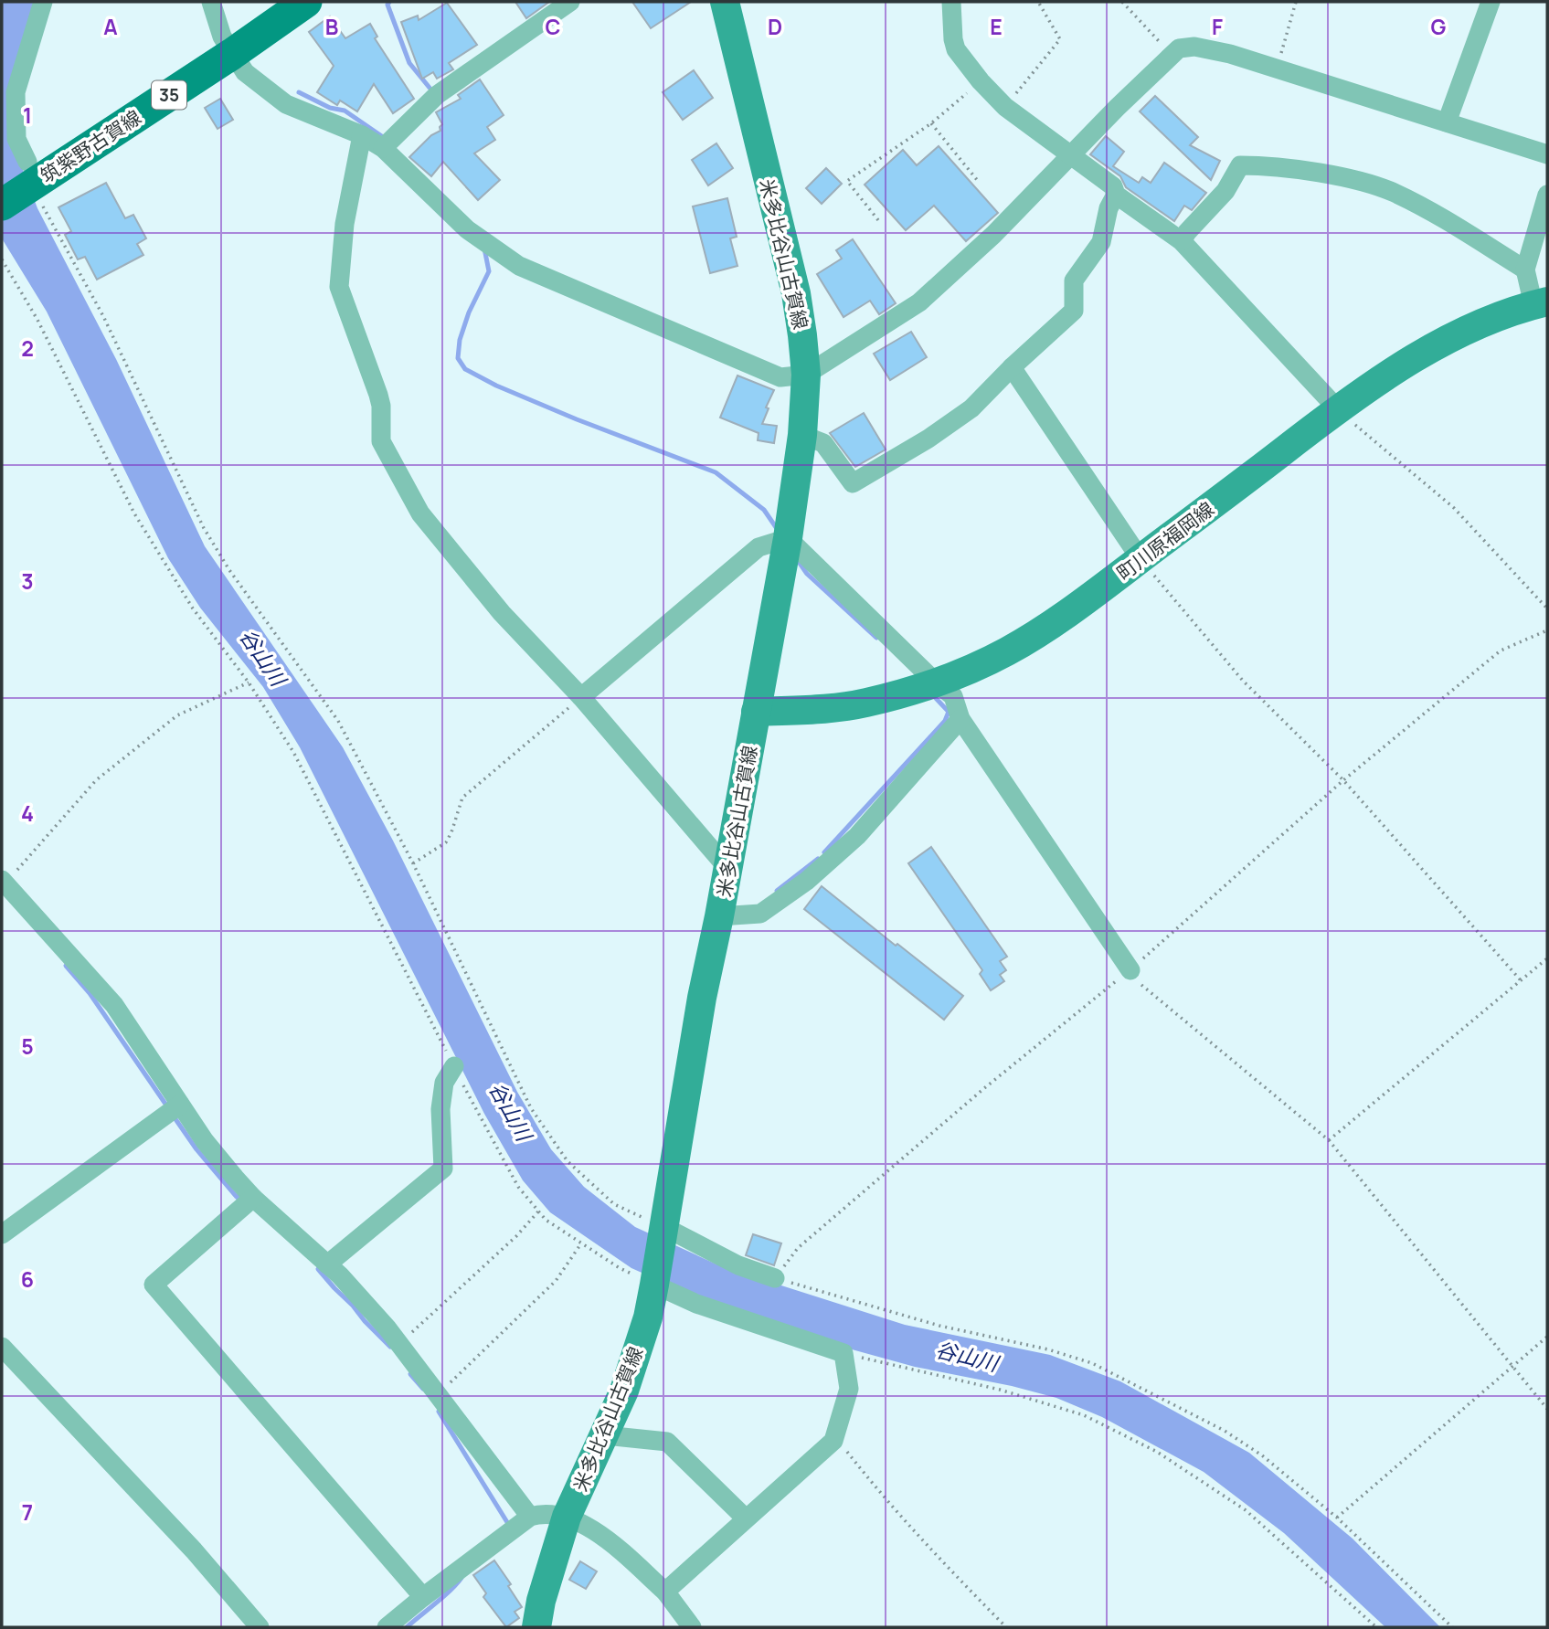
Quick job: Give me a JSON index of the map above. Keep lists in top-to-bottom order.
{
  "streets": {
    "main road": [
      "35",
      "筑紫野古賀線",
      "米多比谷山古賀線",
      "町川原福岡線"
    ]
  },
  "crossings": [
    ["米多比谷山古賀線", "町川原福岡線"]
  ],
  "water": ["谷山川"],
  "grid": {
    "columns": [
      "A",
      "B",
      "C",
      "D",
      "E",
      "F",
      "G"
    ],
    "rows": [
      "1",
      "2",
      "3",
      "4",
      "5",
      "6",
      "7"
    ]
  }
}
